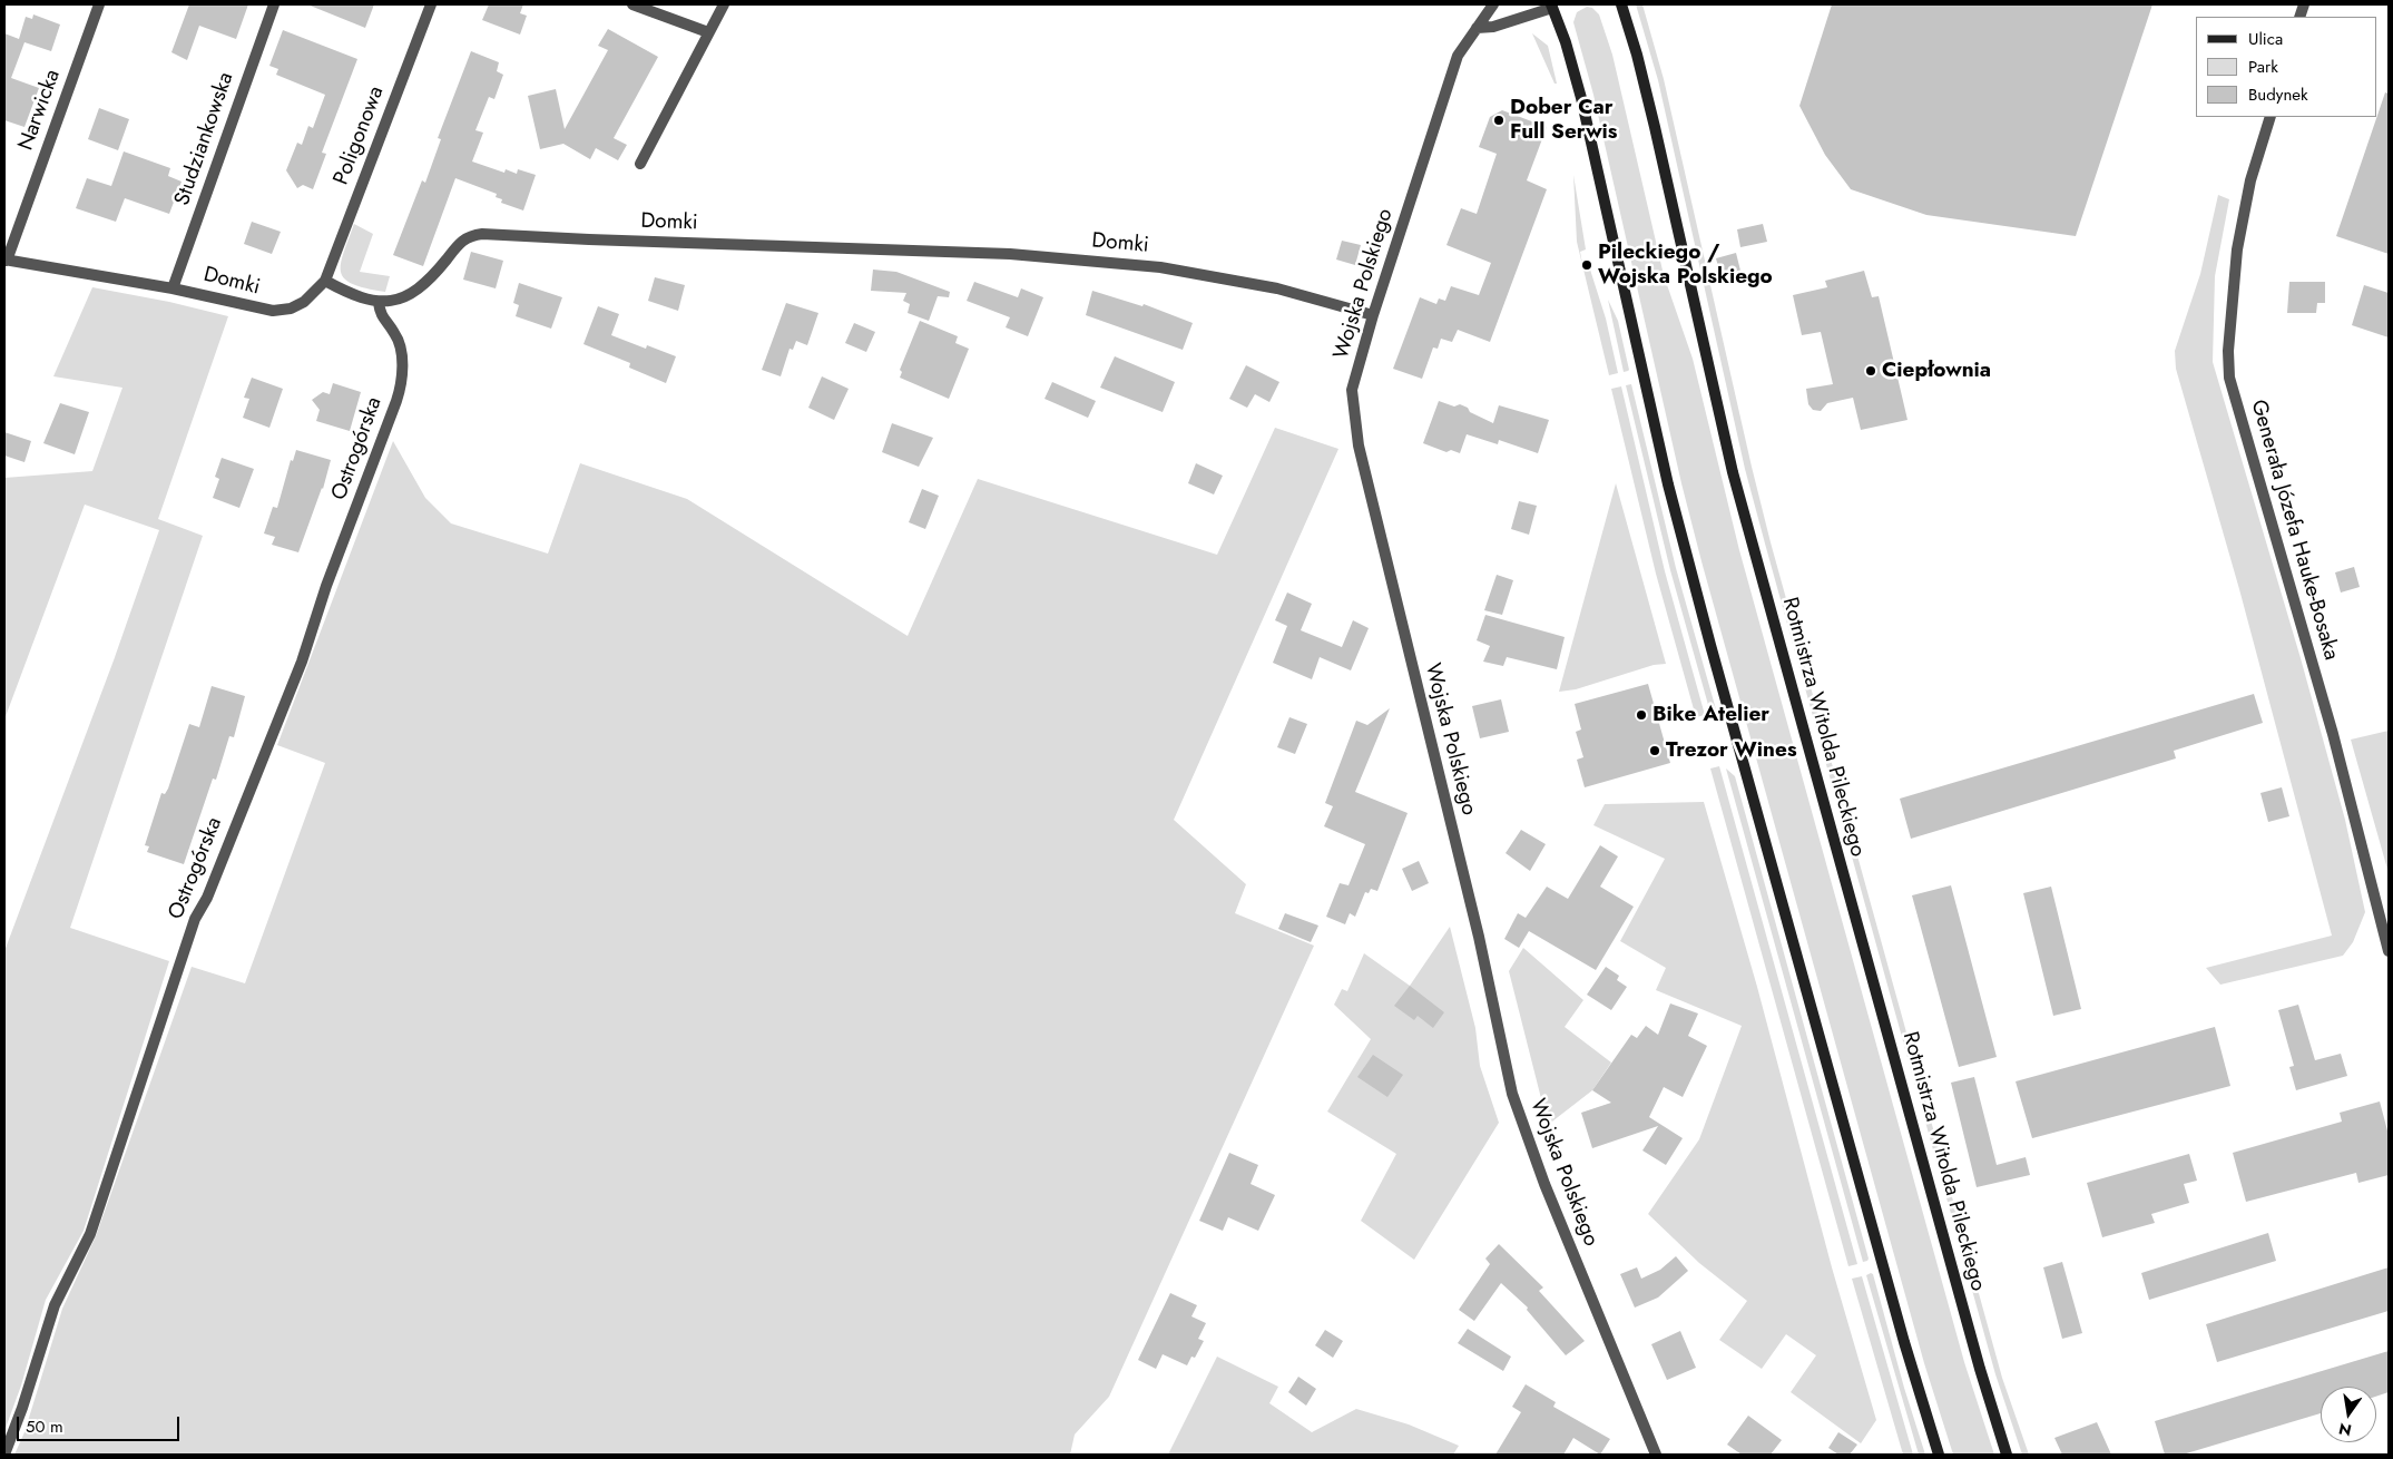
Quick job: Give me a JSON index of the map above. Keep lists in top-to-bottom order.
{
  "streets": {
    "main road": ["Rotmistrza Witolda Pileckiego"],
    "street": [
      "Narwicka",
      "Poligonowa",
      "Studziankowska",
      "Domki",
      "Wojska Polskiego",
      "Ostrogórska",
      "Generała Józefa Hauke-Bosaka"
    ]
  },
  "crossings": [
    ["Narwicka", "Domki"],
    ["Poligonowa", "Domki"],
    ["Studziankowska", "Domki"],
    ["Domki", "Wojska Polskiego"],
    ["Domki", "Ostrogórska"]
  ],
  "places": [
    "Dober Car Full Serwis",
    "Pileckiego / Wojska Polskiego",
    "Ciepłownia",
    "Bike Atelier",
    "Trezor Wines"
  ],
  "legend": ["Ulica", "Park", "Budynek"],
  "scale_bar": "50 m",
  "north": "bottom"
}
